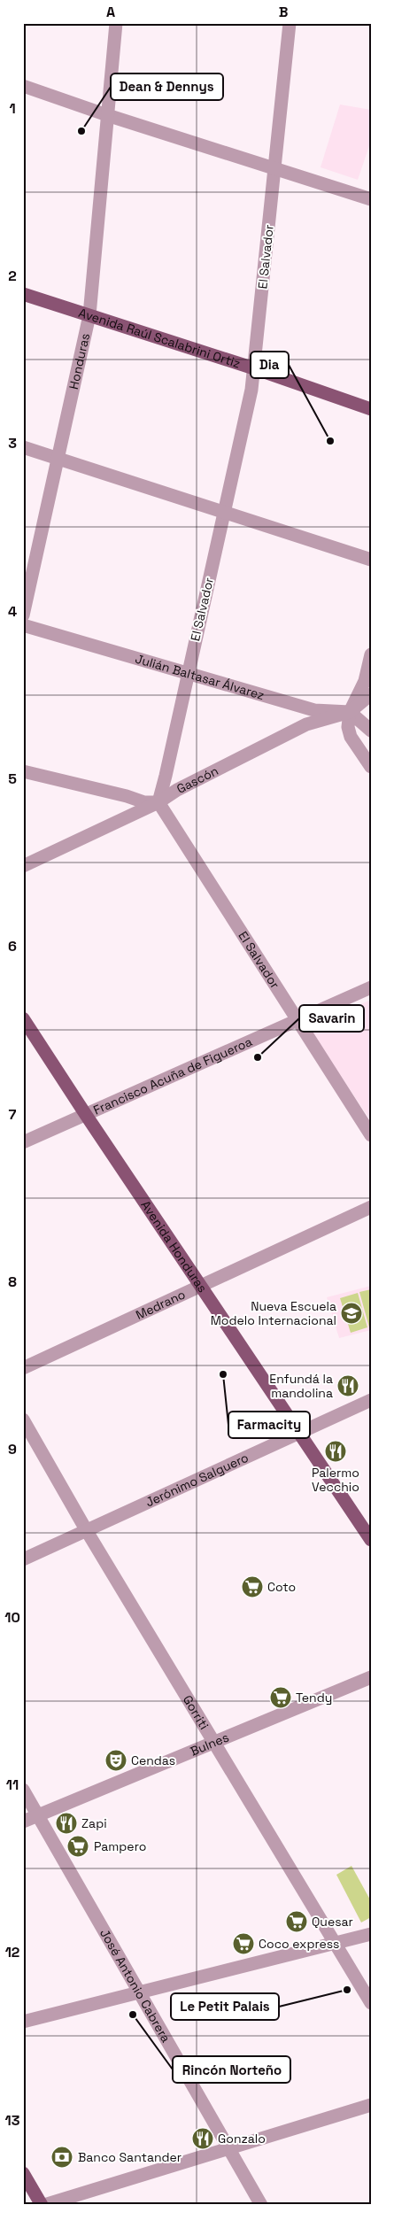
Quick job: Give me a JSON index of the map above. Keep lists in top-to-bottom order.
{
  "streets": {
    "main road": ["Avenida Raúl Scalabrini Ortiz", "Avenida Honduras"],
    "street": [
      "El Salvador",
      "Honduras",
      "Julián Baltasar Álvarez",
      "Gascón",
      "Francisco Acuña de Figueroa",
      "Medrano",
      "Jerónimo Salguero",
      "Gorriti",
      "Bulnes",
      "José Antonio Cabrera"
    ]
  },
  "crossings": [
    ["El Salvador", "Avenida Raúl Scalabrini Ortiz"],
    ["El Salvador", "Julián Baltasar Álvarez"],
    ["El Salvador", "Gascón"],
    ["El Salvador", "Francisco Acuña de Figueroa"],
    ["Avenida Raúl Scalabrini Ortiz", "Honduras"],
    ["Julián Baltasar Álvarez", "Gascón"],
    ["Francisco Acuña de Figueroa", "Avenida Honduras"],
    ["Avenida Honduras", "Medrano"],
    ["Avenida Honduras", "Jerónimo Salguero"],
    ["Jerónimo Salguero", "Gorriti"],
    ["Gorriti", "Bulnes"],
    ["Bulnes", "José Antonio Cabrera"]
  ],
  "places": {
    "other": [
      "Dean & Dennys",
      "Dia",
      "Savarin",
      "Farmacity",
      "Le Petit Palais",
      "Rincón Norteño"
    ],
    "school or university": ["Nueva Escuela Modelo Internacional"],
    "restaurant": [
      "Enfundá la mandolina",
      "Palermo Vecchio",
      "Zapi",
      "Gonzalo"
    ],
    "supermarket": [
      "Coto",
      "Tendy",
      "Pampero",
      "Quesar",
      "Coco express"
    ],
    "theatre": ["Cendas"],
    "bank": ["Banco Santander"]
  },
  "grid": {
    "columns": ["A", "B"],
    "rows": [
      "1",
      "2",
      "3",
      "4",
      "5",
      "6",
      "7",
      "8",
      "9",
      "10",
      "11",
      "12",
      "13"
    ]
  }
}
